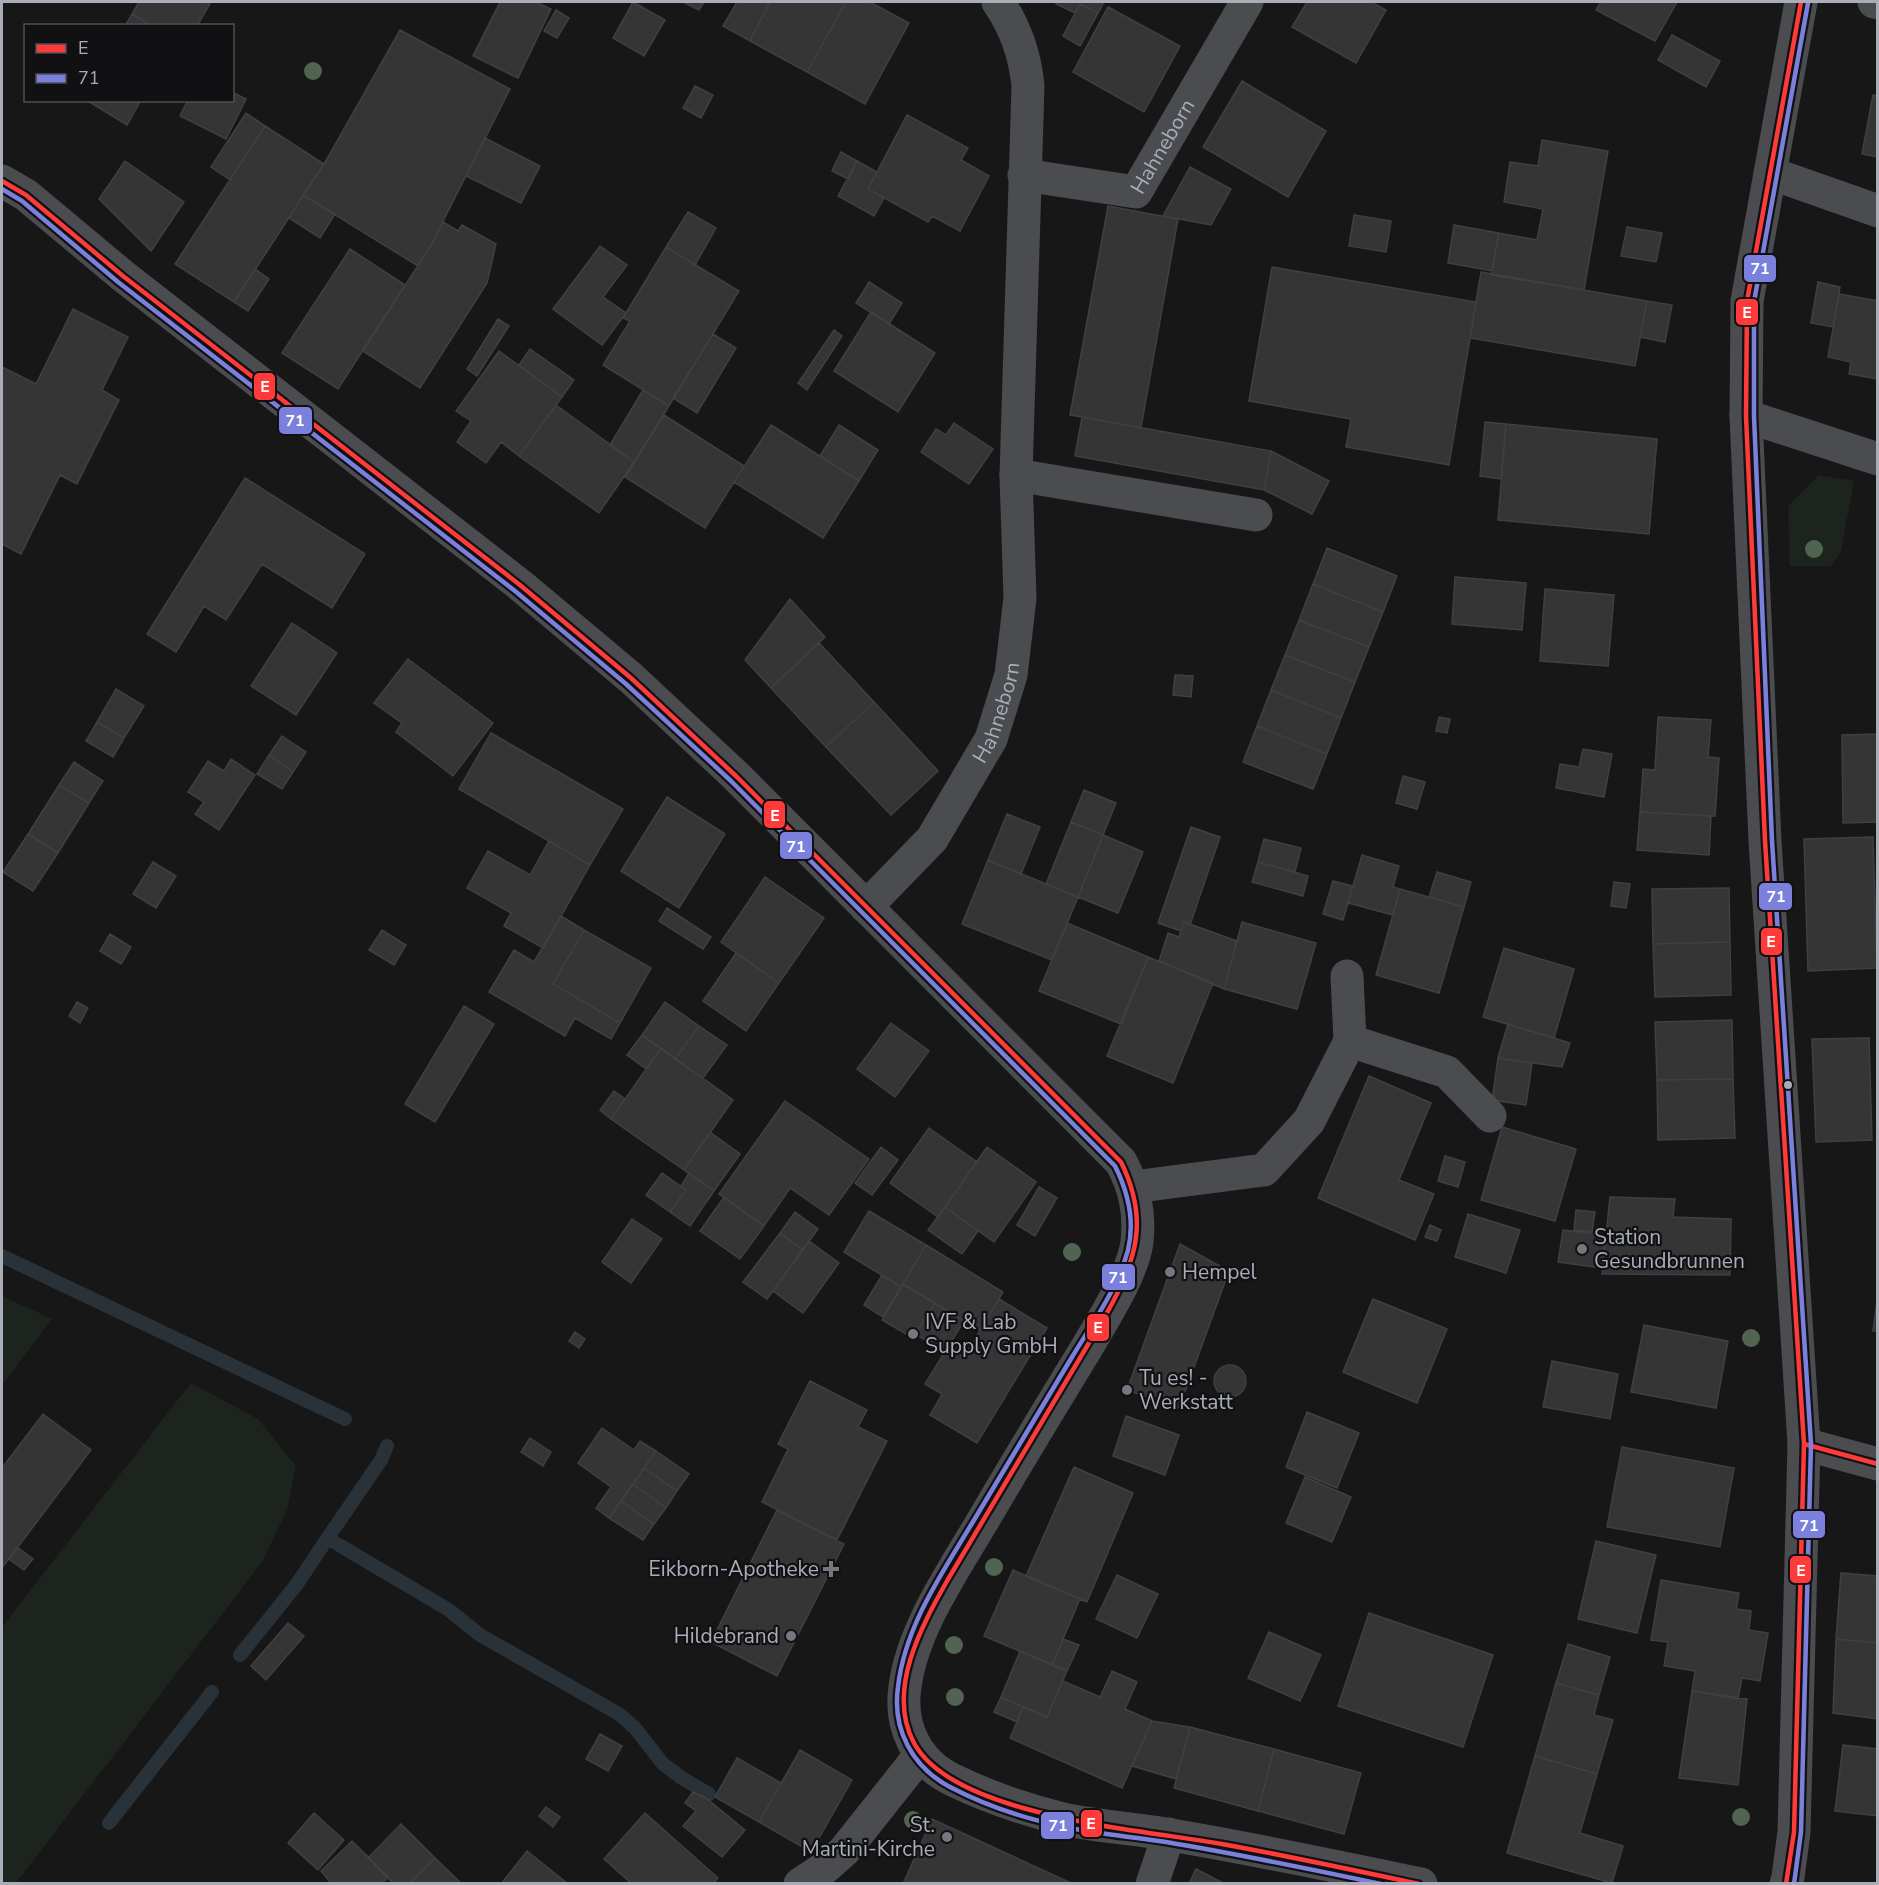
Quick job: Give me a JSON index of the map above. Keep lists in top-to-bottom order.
{
  "streets": {
    "street": ["Hahneborn"]
  },
  "places": {
    "other": [
      "Station Gesundbrunnen",
      "Hempel",
      "IVF & Lab Supply GmbH",
      "Tu es! - Werkstatt",
      "Hildebrand",
      "St. Martini-Kirche"
    ],
    "health": ["Eikborn-Apotheke"]
  },
  "lines": ["transit line E", "transit line 71"],
  "legend": ["E", "71"]
}
